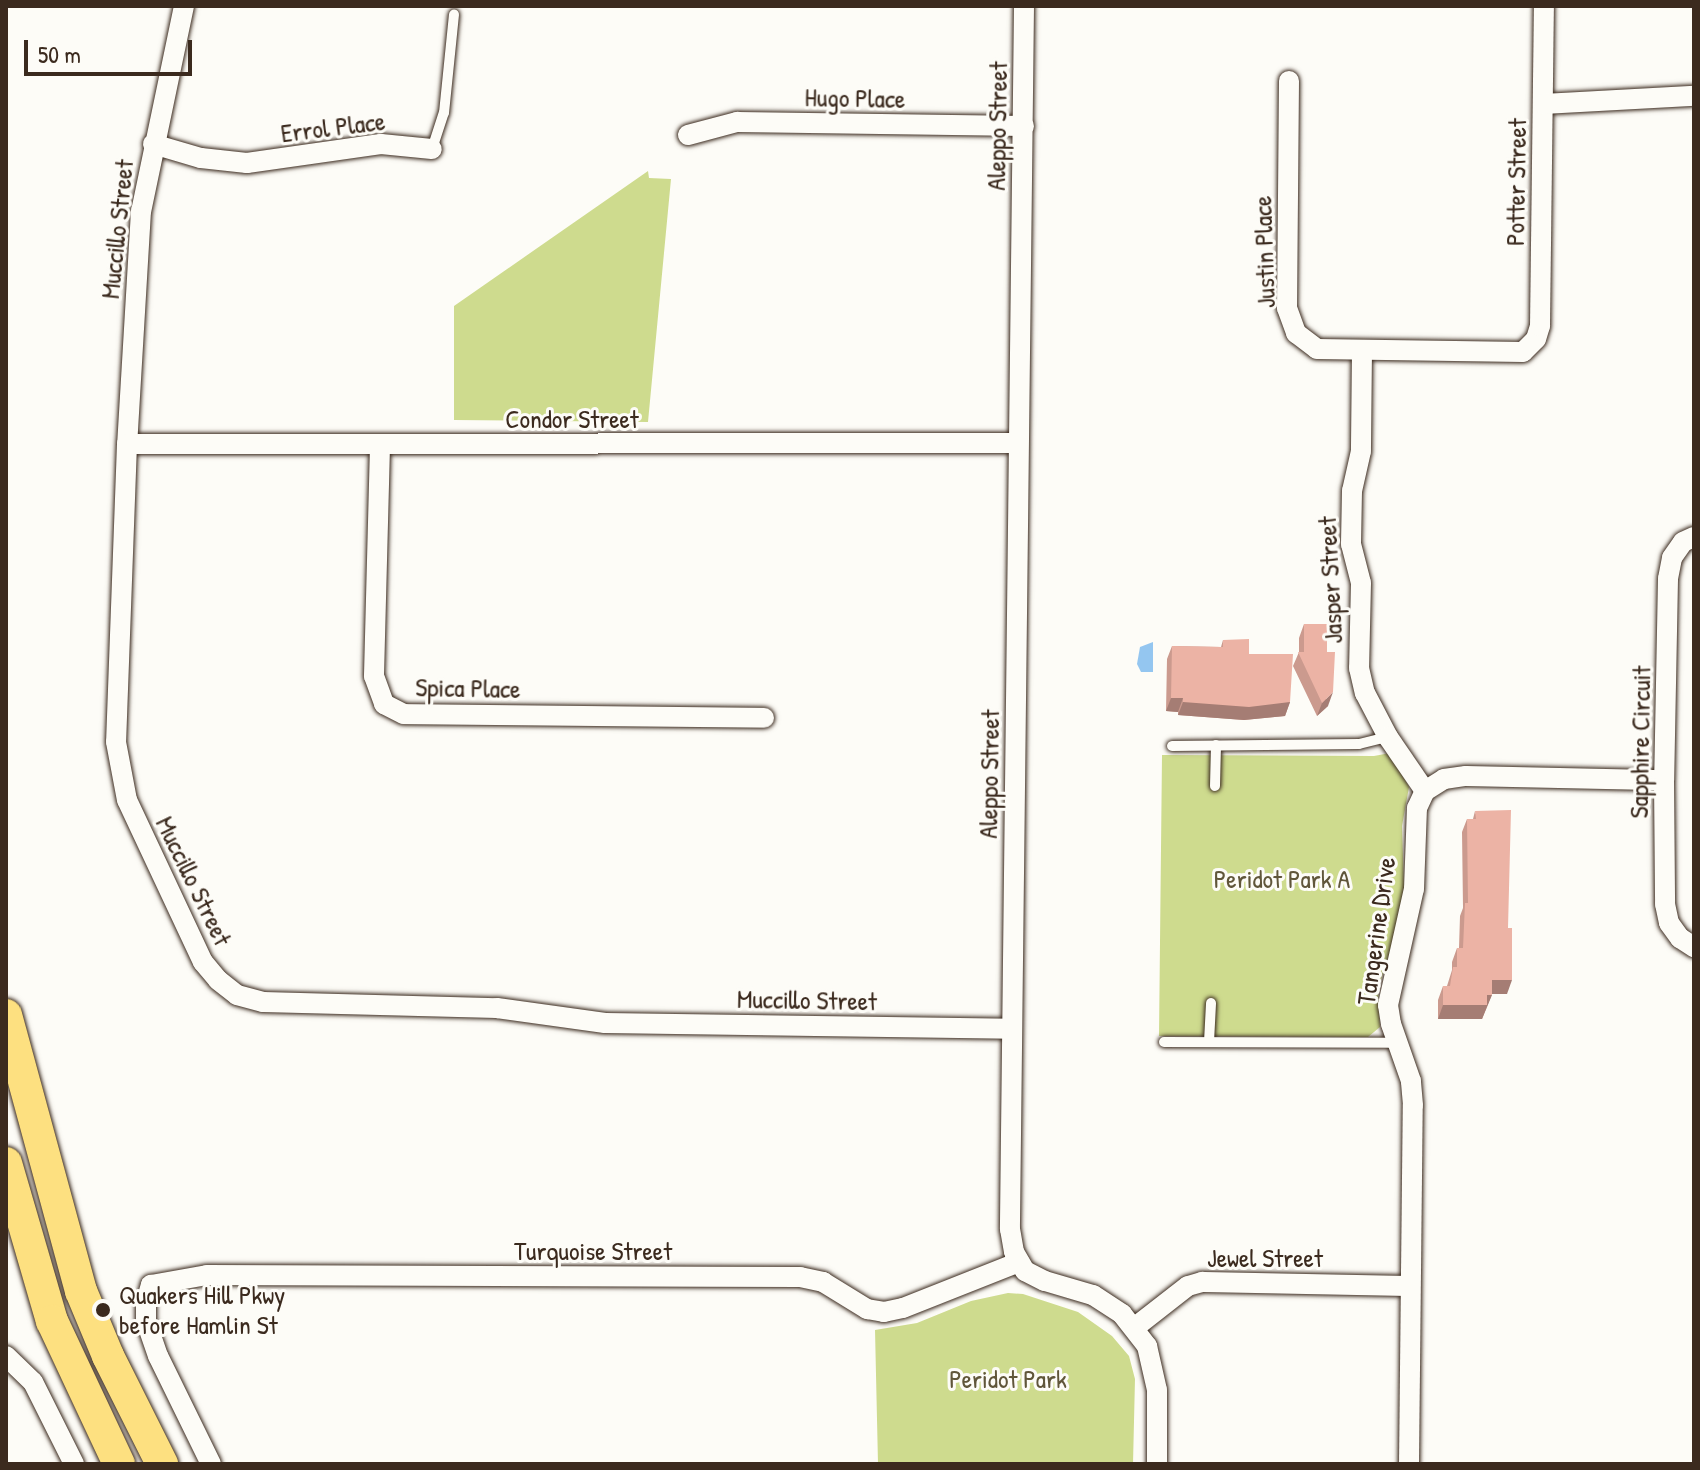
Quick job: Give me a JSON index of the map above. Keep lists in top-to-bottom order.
{
  "streets": {
    "street": [
      "Hugo Place",
      "Aleppo Street",
      "Errol Place",
      "Potter Street",
      "Muccillo Street",
      "Justin Place",
      "Condor Street",
      "Jasper Street",
      "Spica Place",
      "Sapphire Circuit",
      "Tangerine Drive",
      "Turquoise Street",
      "Jewel Street"
    ]
  },
  "crossings": [
    ["Hugo Place", "Aleppo Street"],
    ["Aleppo Street", "Muccillo Street"],
    ["Aleppo Street", "Condor Street"],
    ["Aleppo Street", "Turquoise Street"],
    ["Errol Place", "Muccillo Street"],
    ["Potter Street", "Justin Place"],
    ["Muccillo Street", "Condor Street"],
    ["Justin Place", "Jasper Street"],
    ["Condor Street", "Spica Place"],
    ["Jasper Street", "Tangerine Drive"],
    ["Tangerine Drive", "Jewel Street"]
  ],
  "parks": ["Peridot Park A", "Peridot Park"],
  "places": ["Quakers Hill Pkwy before Hamlin St"],
  "scale_bar": "50 m"
}
